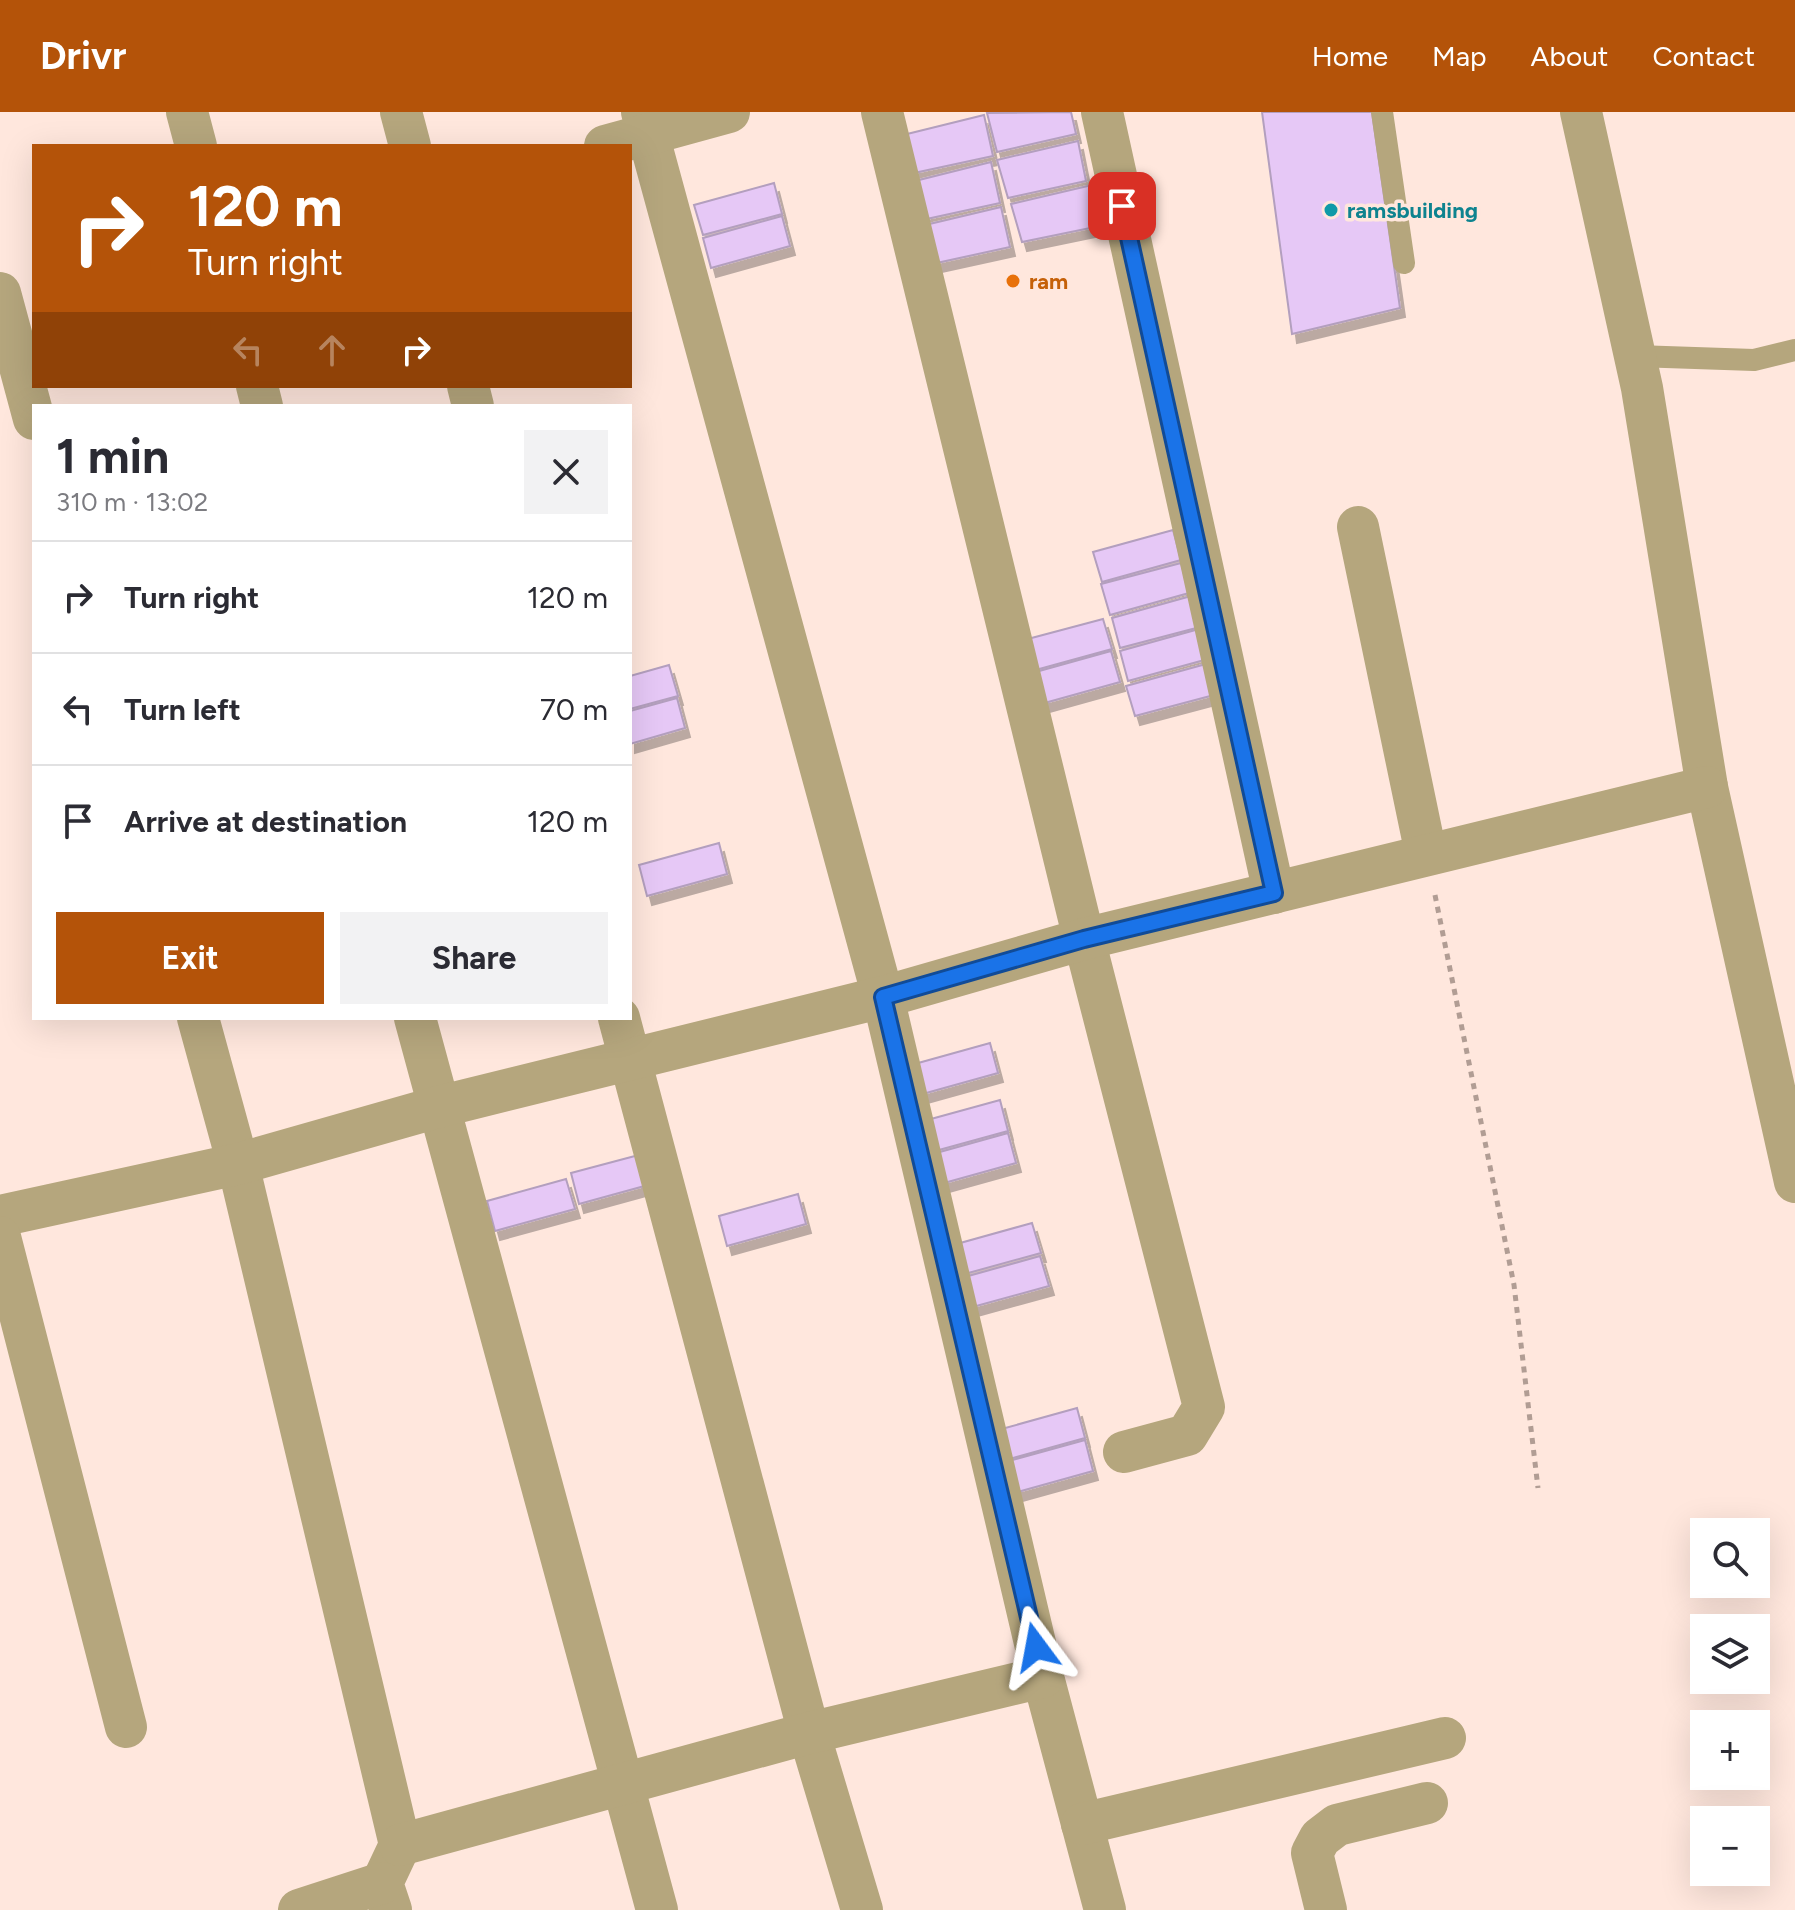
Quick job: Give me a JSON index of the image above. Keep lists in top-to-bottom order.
{
  "places": ["ramsbuilding", "ram"],
  "page": {
    "header": "Drivr",
    "nav": [
      "Home",
      "Map",
      "About",
      "Contact"
    ],
    "turn": ["120 m", "Turn right"],
    "heading": ["1 min", "310 m · 13:02"],
    "list": [
      {
        "name": "Turn right",
        "value": "120 m"
      },
      {
        "name": "Turn left",
        "value": "70 m"
      },
      {
        "name": "Arrive at destination",
        "value": "120 m"
      }
    ],
    "buttons": ["Exit", "Share"],
    "map_buttons": ["+", "−"]
  }
}
